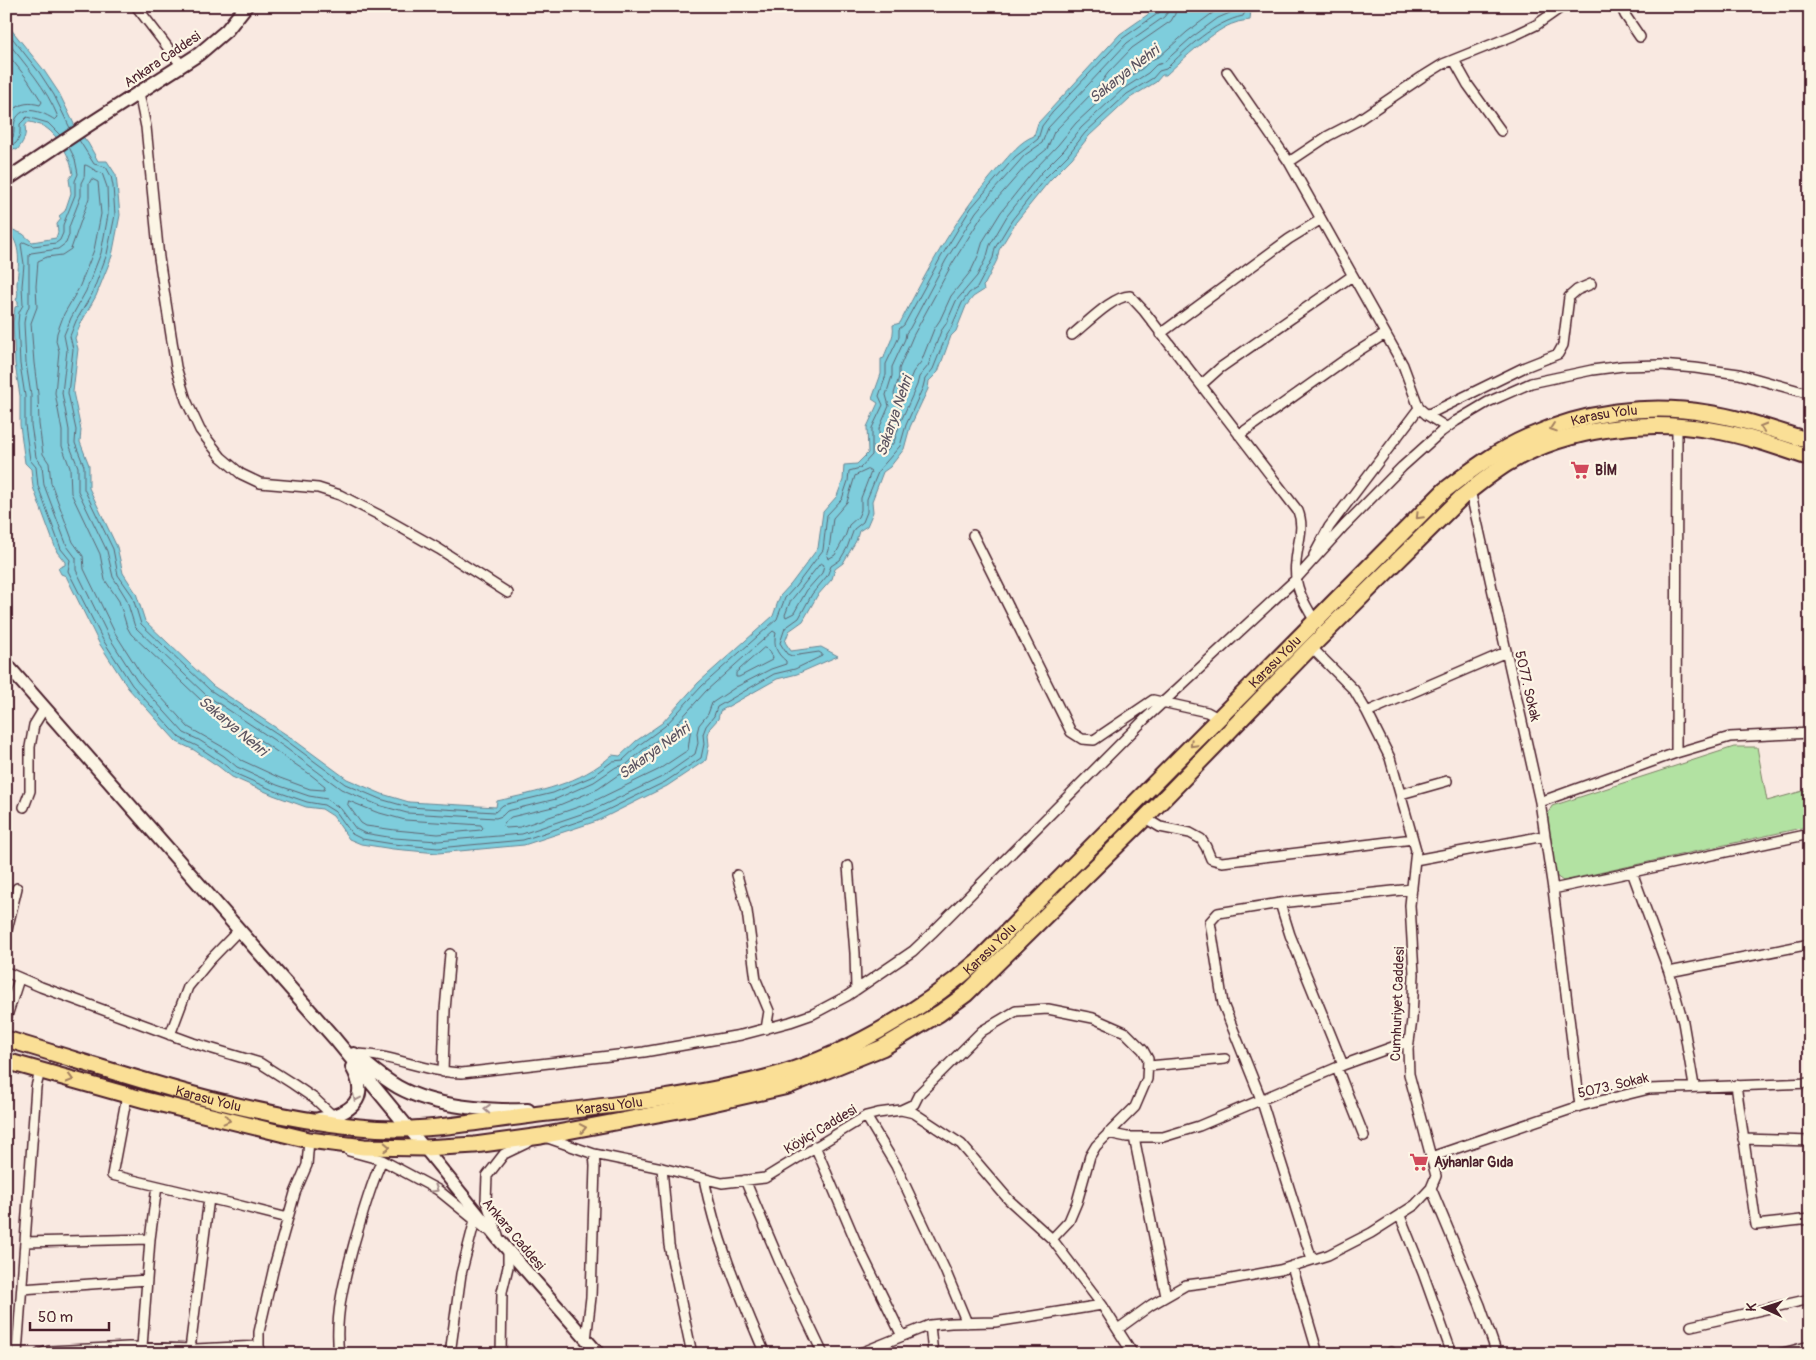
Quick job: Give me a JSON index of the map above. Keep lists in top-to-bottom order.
{
  "streets": {
    "highway": ["Karasu Yolu"],
    "main road": ["Ankara Caddesi"],
    "street": [
      "5077. Sokak",
      "Cumhuriyet Caddesi",
      "5073. Sokak",
      "Köyiçi Caddesi"
    ]
  },
  "crossings": [
    ["Ankara Caddesi", "Karasu Yolu"],
    ["Karasu Yolu", "5077. Sokak"],
    ["Karasu Yolu", "Cumhuriyet Caddesi"],
    ["Karasu Yolu", "Köyiçi Caddesi"],
    ["5077. Sokak", "5073. Sokak"],
    ["Cumhuriyet Caddesi", "5073. Sokak"]
  ],
  "water": ["Sakarya Nehri"],
  "places": {
    "supermarket": ["BİM", "Ayhanlar Gıda"]
  },
  "scale_bar": "50 m",
  "north": "left"
}
